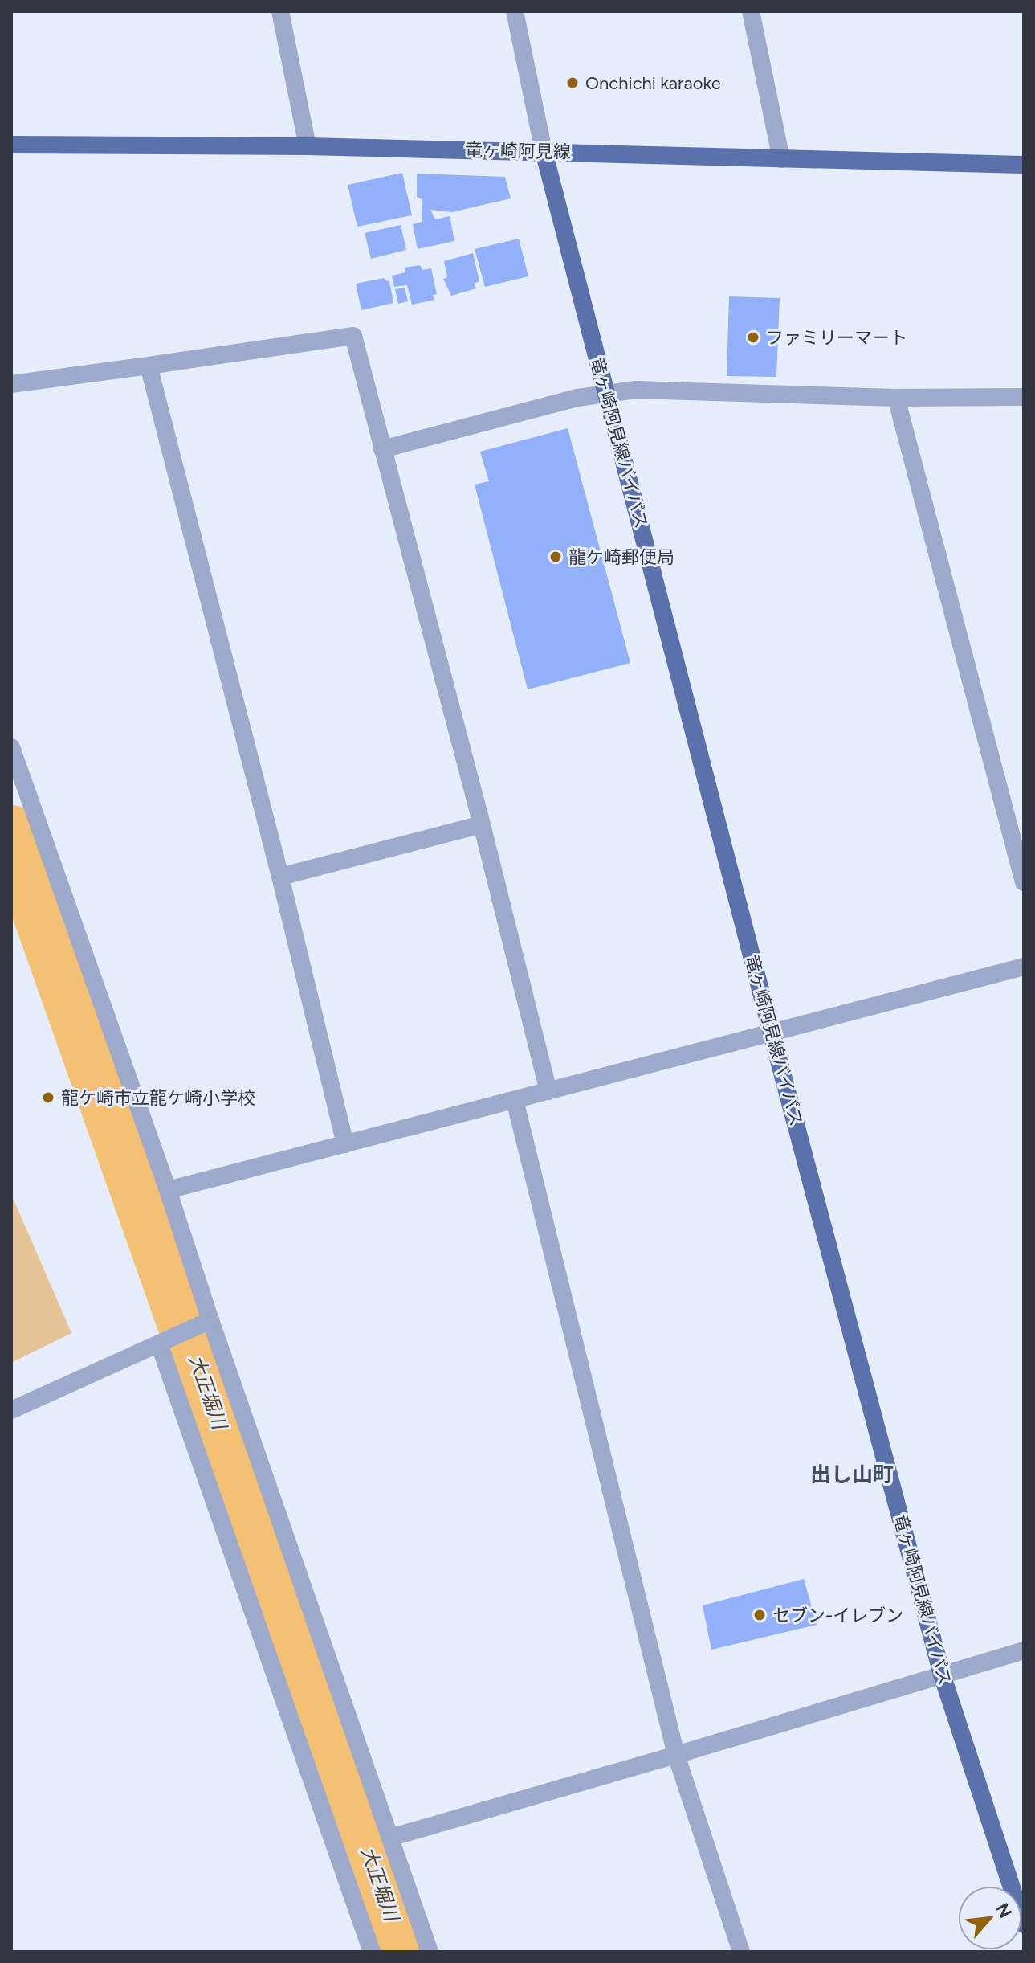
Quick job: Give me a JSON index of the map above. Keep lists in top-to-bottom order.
{
  "streets": {
    "main road": ["竜ヶ崎阿見線", "竜ヶ崎阿見線バイパス"]
  },
  "crossings": [
    ["竜ヶ崎阿見線", "竜ヶ崎阿見線バイパス"]
  ],
  "districts": ["出し山町"],
  "water": ["大正堀川"],
  "places": [
    "Onchichi karaoke",
    "ファミリーマート",
    "龍ケ崎郵便局",
    "龍ケ崎市立龍ケ崎小学校",
    "セブン-イレブン"
  ],
  "north": "top right"
}
